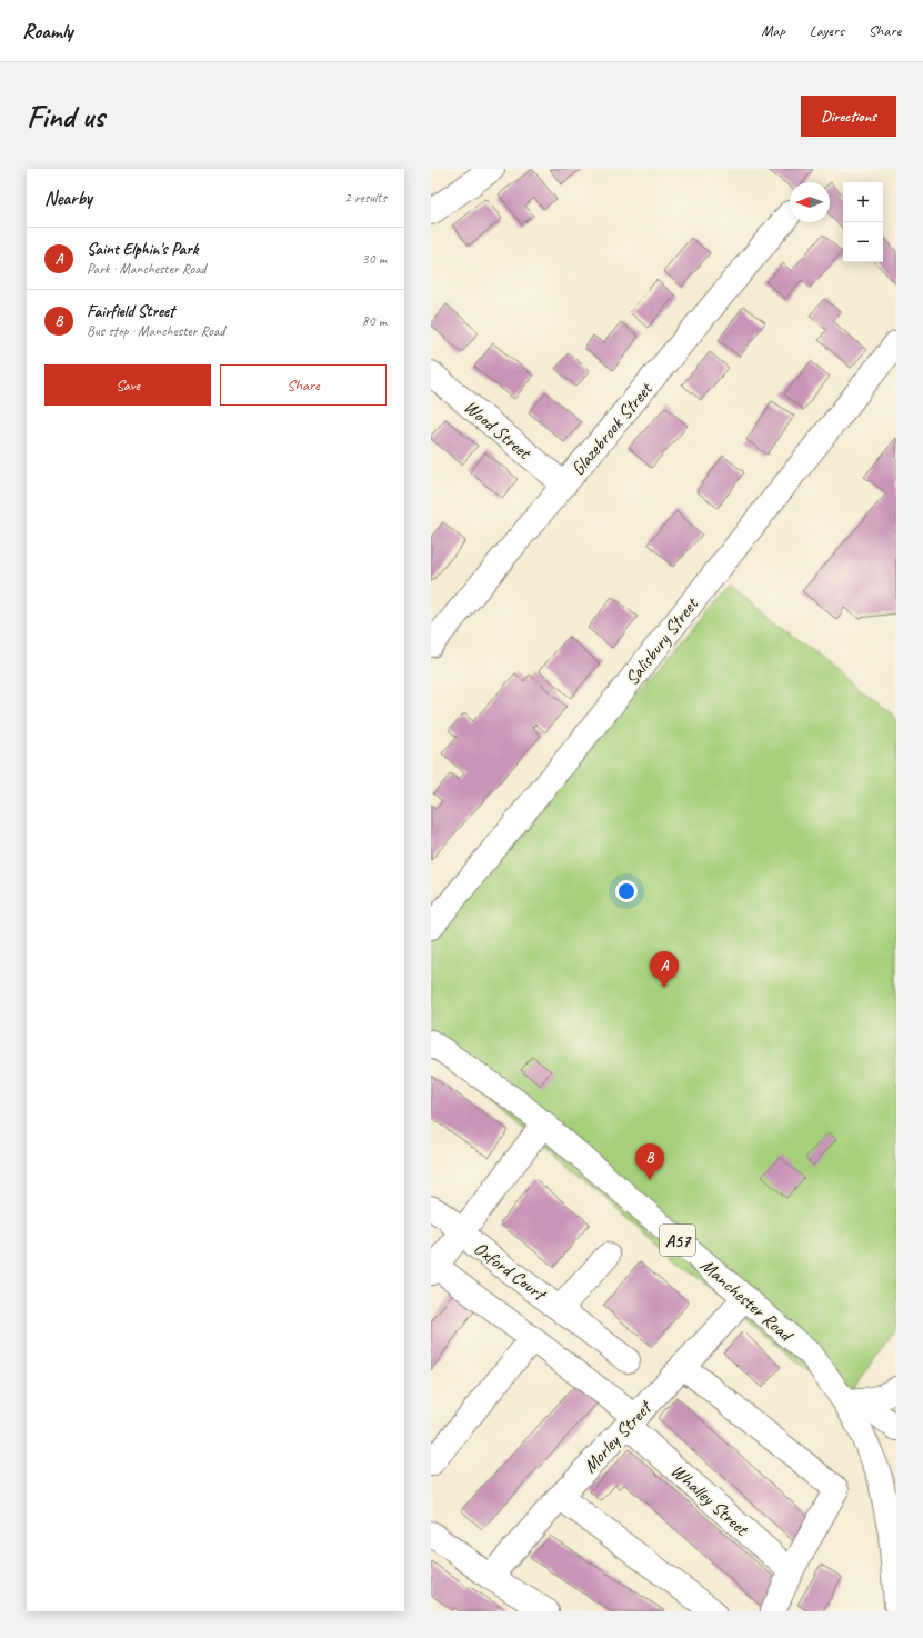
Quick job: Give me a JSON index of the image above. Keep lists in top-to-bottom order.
{
  "streets": {
    "street": [
      "Wood Street",
      "Glazebrook Street",
      "Salisbury Street",
      "A57",
      "Oxford Court",
      "Manchester Road",
      "Morley Street",
      "Whalley Street"
    ]
  },
  "crossings": [
    ["Wood Street", "Glazebrook Street"],
    ["Manchester Road", "Morley Street"],
    ["Morley Street", "Whalley Street"]
  ],
  "north": "left",
  "page": {
    "header": "Roamly",
    "nav": ["Map", "Layers", "Share"],
    "buttons": [
      "Directions",
      ["Save", "Share"]
    ],
    "title": "Find us",
    "heading": ["Nearby", "2 results"],
    "map_buttons": ["+", "−"],
    "list": [
      {
        "mark": "A",
        "name": "Saint Elphin's Park",
        "note": "Park · Manchester Road",
        "value": "30 m"
      },
      {
        "mark": "B",
        "name": "Fairfield Street",
        "note": "Bus stop · Manchester Road",
        "value": "80 m"
      }
    ],
    "pins": ["A", "B"]
  }
}
